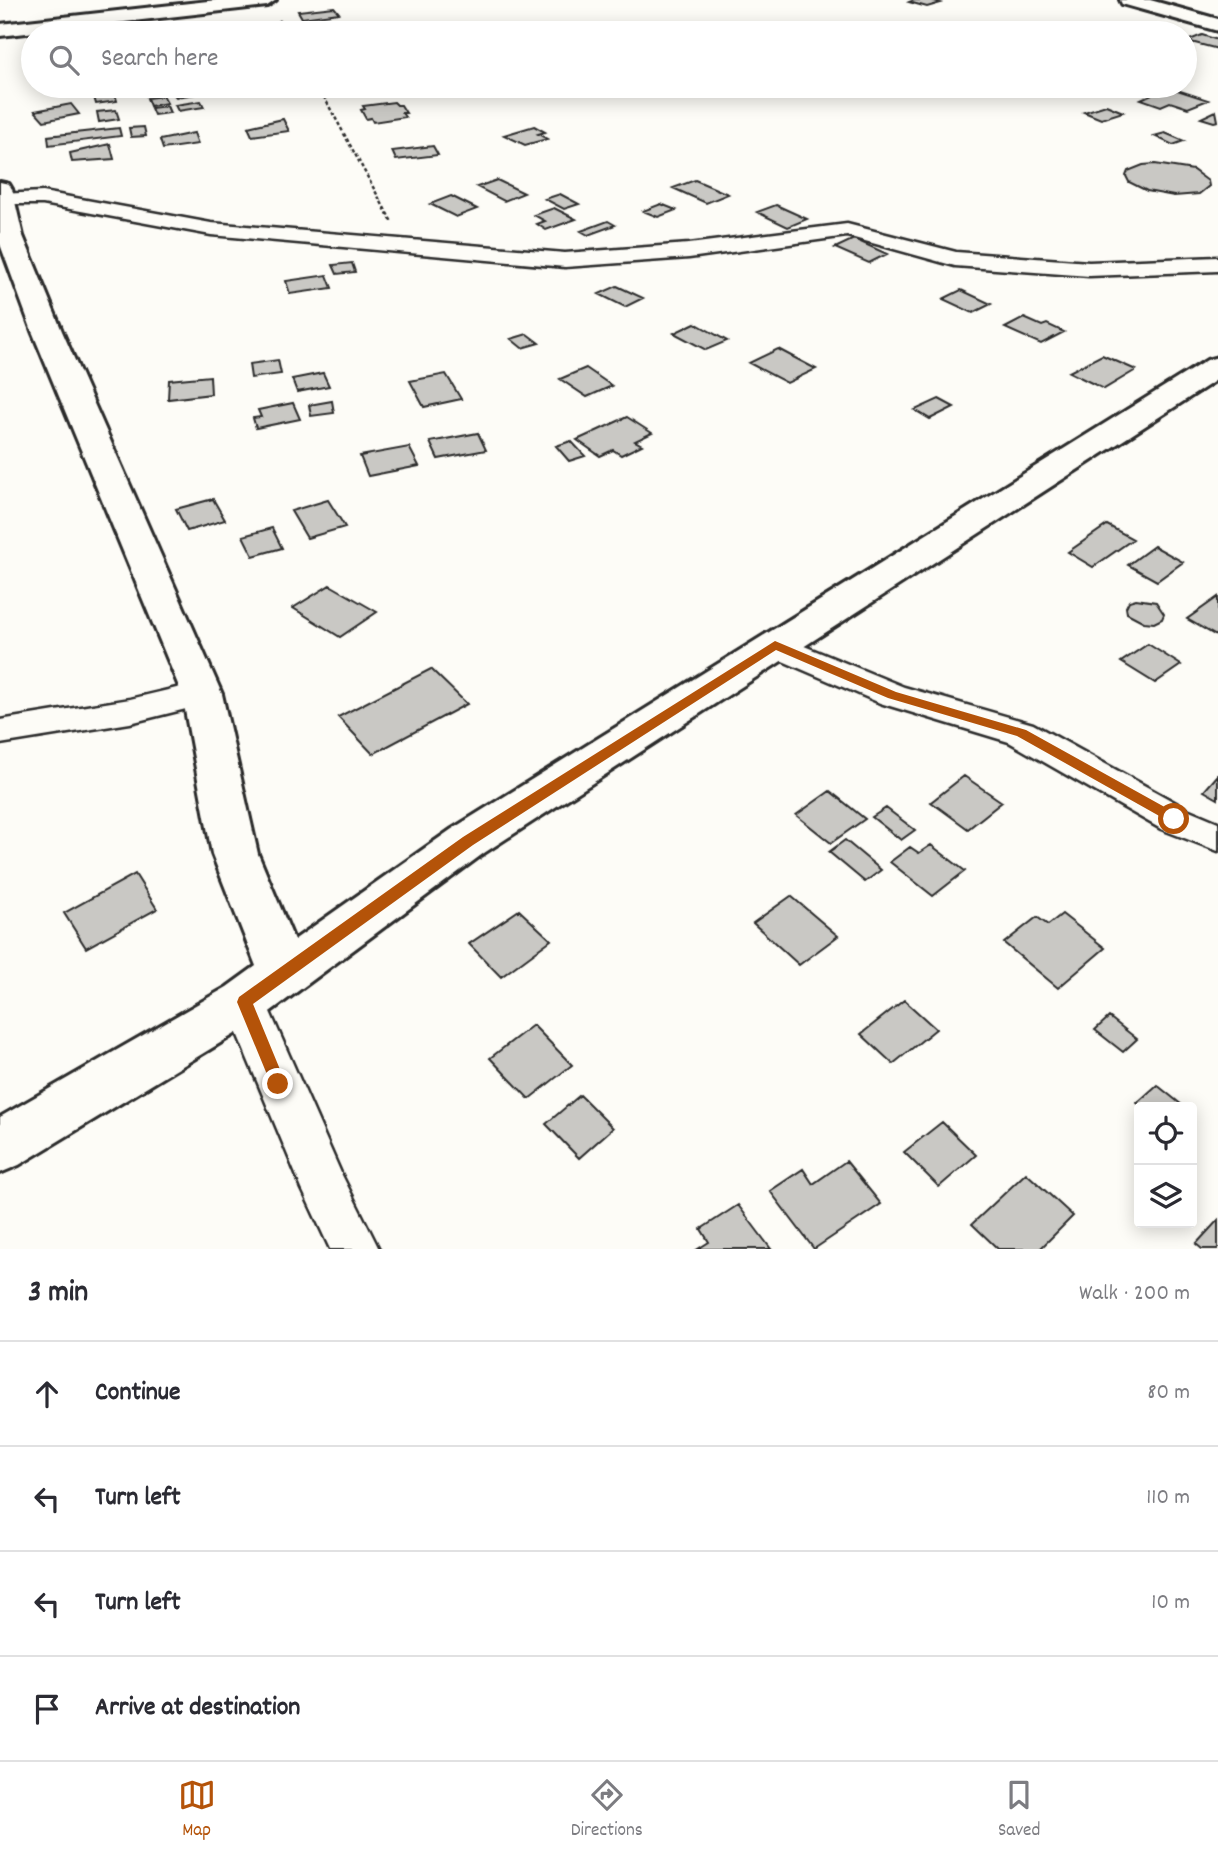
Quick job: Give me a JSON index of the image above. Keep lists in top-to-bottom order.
{
  "page": {
    "search": "Search here",
    "heading": ["3 min", "Walk · 200 m"],
    "list": [
      ["Continue", "80 m"],
      ["Turn left", "110 m"],
      ["Turn left", "10 m"],
      "Arrive at destination"
    ],
    "nav": ["Map", "Directions", "Saved"]
  }
}
